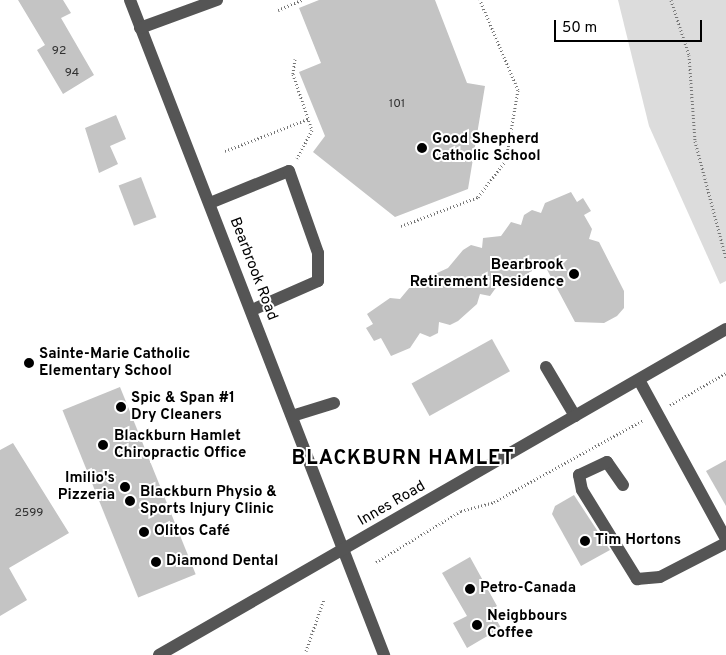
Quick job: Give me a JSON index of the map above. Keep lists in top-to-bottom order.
{
  "streets": {
    "street": ["Bearbrook Road", "Innes Road"]
  },
  "crossings": [
    ["Bearbrook Road", "Innes Road"]
  ],
  "districts": ["BLACKBURN HAMLET"],
  "places": [
    "Good Shepherd Catholic School",
    "Bearbrook Retirement Residence",
    "Sainte-Marie Catholic Elementary School",
    "Spic & Span #1 Dry Cleaners",
    "Blackburn Hamlet Chiropractic Office",
    "Imilio's Pizzeria",
    "Blackburn Physio & Sports Injury Clinic",
    "Olitos Café",
    "Tim Hortons",
    "Diamond Dental",
    "Petro-Canada",
    "Neigbbours Coffee"
  ],
  "house_numbers": [
    "92",
    "94",
    "101",
    "2599"
  ],
  "scale_bar": "50 m"
}
